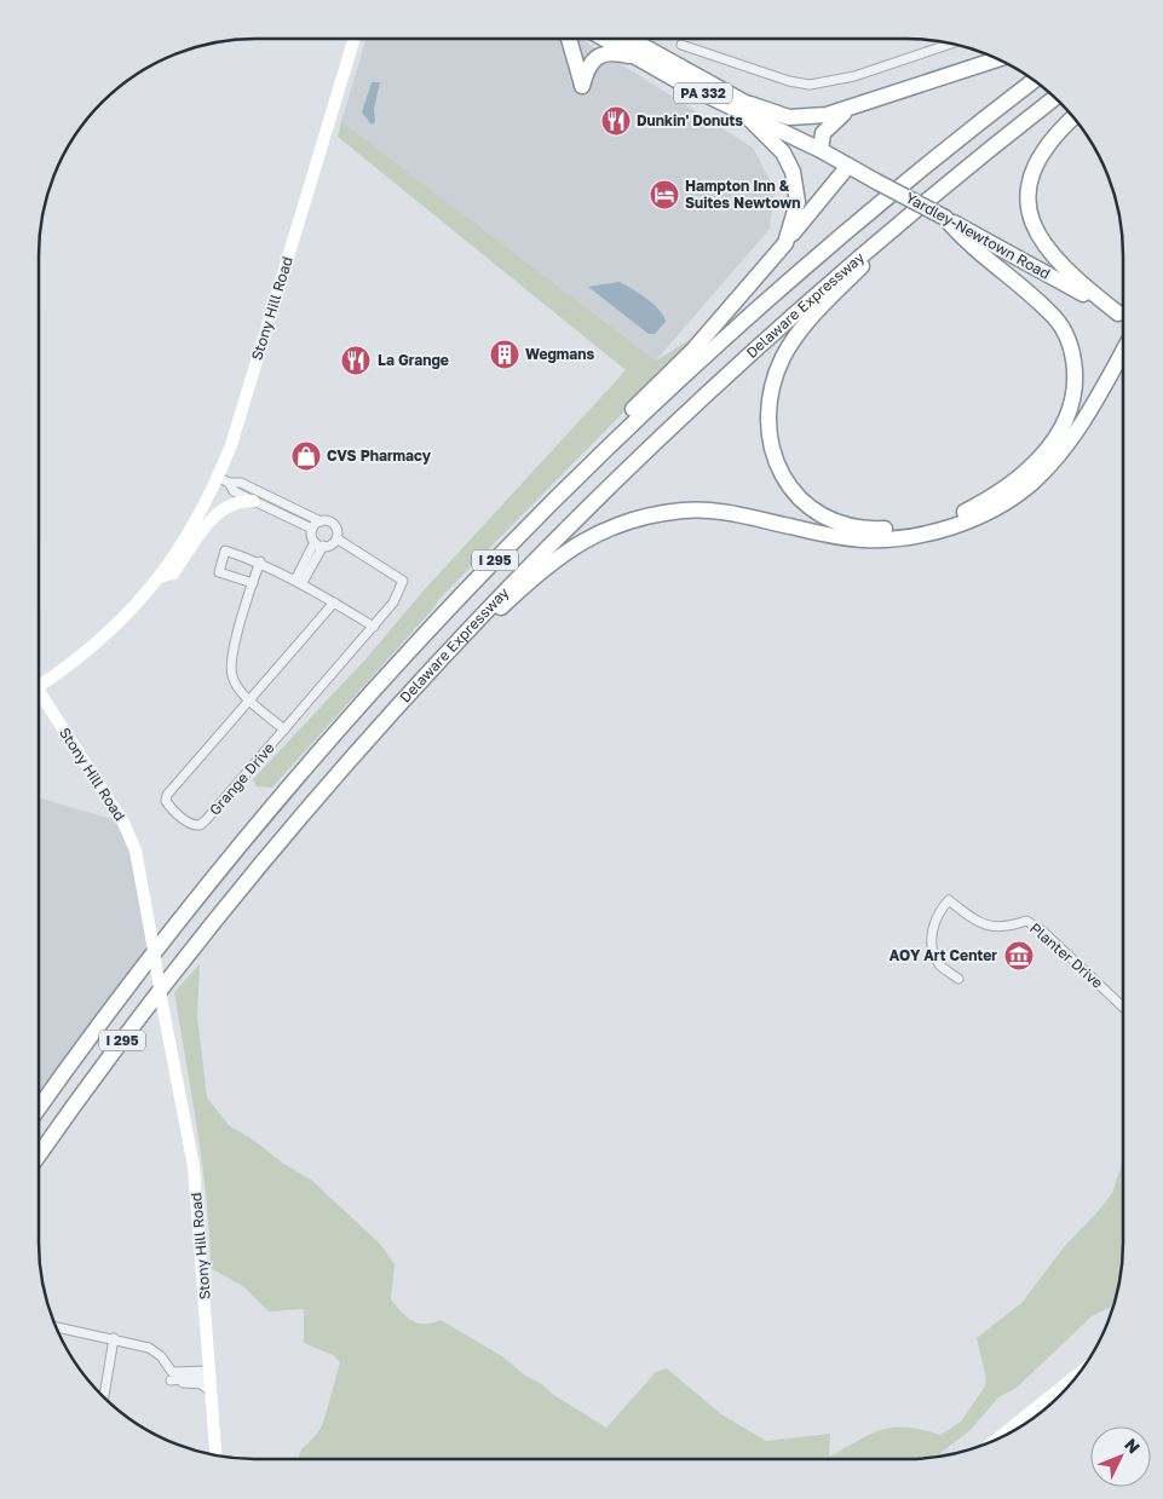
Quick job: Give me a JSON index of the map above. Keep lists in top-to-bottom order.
{
  "streets": {
    "highway": [
      "PA 332",
      "Yardley-Newtown Road",
      "Delaware Expressway",
      "I 295"
    ],
    "street": ["Stony Hill Road", "Grange Drive", "Planter Drive"]
  },
  "places": {
    "restaurant": ["Dunkin' Donuts", "La Grange"],
    "hotel": ["Hampton Inn & Suites Newtown"],
    "building": ["Wegmans"],
    "shop": ["CVS Pharmacy"],
    "museum": ["AOY Art Center"]
  },
  "north": "top right"
}
